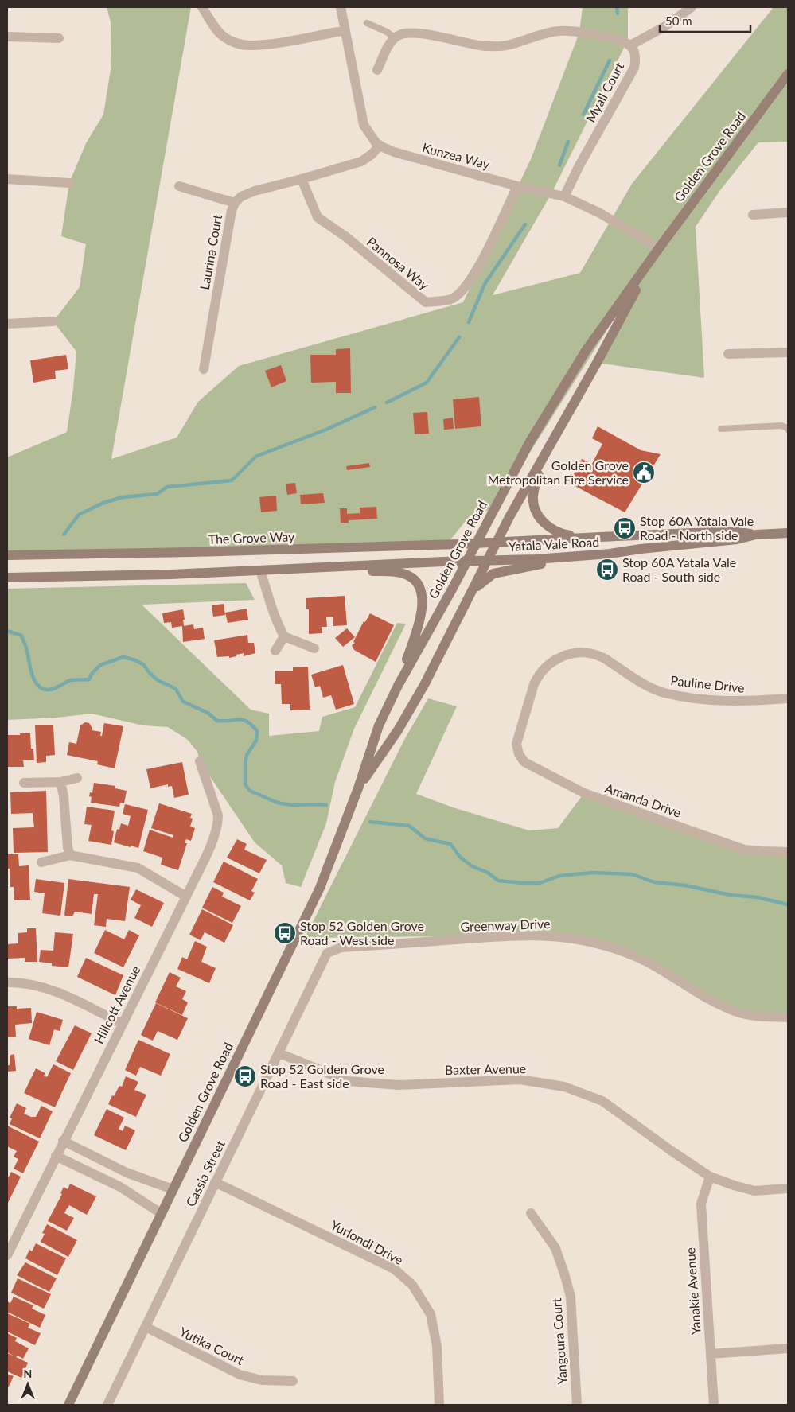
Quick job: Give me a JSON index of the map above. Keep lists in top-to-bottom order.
{
  "streets": {
    "main road": ["Golden Grove Road", "The Grove Way", "Yatala Vale Road"],
    "street": [
      "Myall Court",
      "Kunzea Way",
      "Laurina Court",
      "Pannosa Way",
      "Pauline Drive",
      "Amanda Drive",
      "Greenway Drive",
      "Hillcott Avenue",
      "Baxter Avenue",
      "Cassia Street",
      "Yurlondi Drive",
      "Yanakie Avenue",
      "Yangoura Court",
      "Yutika Court"
    ]
  },
  "crossings": [
    ["Myall Court", "Kunzea Way"],
    ["Kunzea Way", "Golden Grove Road"],
    ["Kunzea Way", "Laurina Court"],
    ["Kunzea Way", "Pannosa Way"],
    ["Golden Grove Road", "The Grove Way"],
    ["Golden Grove Road", "Yatala Vale Road"],
    ["Laurina Court", "Pannosa Way"],
    ["The Grove Way", "Yatala Vale Road"],
    ["Pauline Drive", "Amanda Drive"],
    ["Greenway Drive", "Cassia Street"],
    ["Baxter Avenue", "Cassia Street"],
    ["Baxter Avenue", "Yanakie Avenue"],
    ["Cassia Street", "Yurlondi Drive"],
    ["Cassia Street", "Yutika Court"]
  ],
  "places": {
    "public building": ["Golden Grove Metropolitan Fire Service"],
    "bus stop": [
      "Stop 60A Yatala Vale Road - North side",
      "Stop 60A Yatala Vale Road - South side",
      "Stop 52 Golden Grove Road - West side",
      "Stop 52 Golden Grove Road - East side"
    ]
  },
  "scale_bar": "50 m",
  "north": "top"
}
